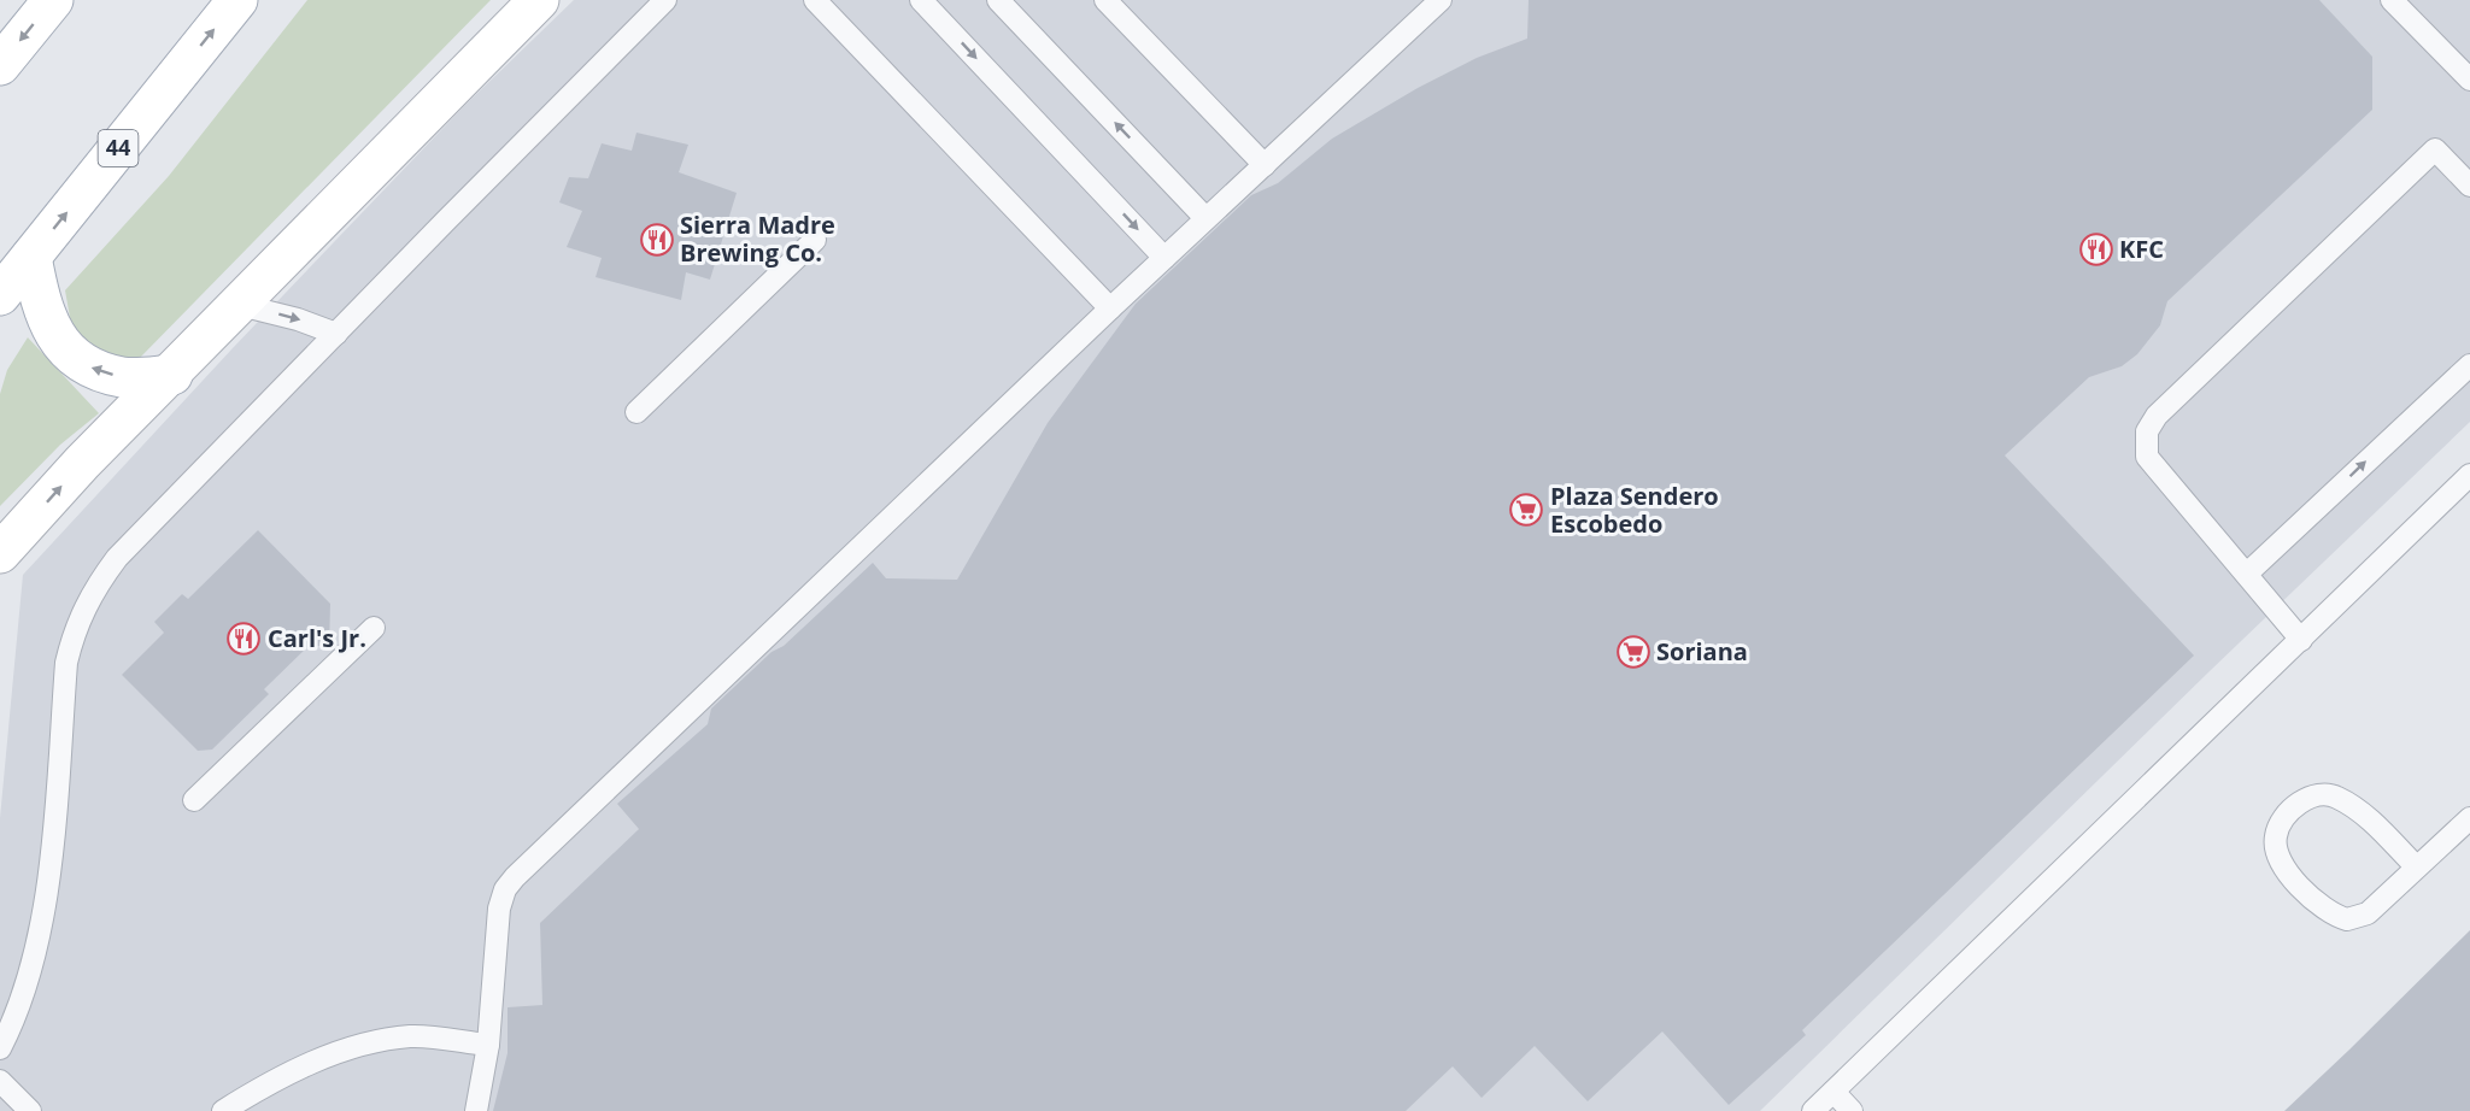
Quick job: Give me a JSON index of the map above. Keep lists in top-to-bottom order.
{
  "streets": {
    "street": ["44"]
  },
  "places": {
    "restaurant": ["Sierra Madre Brewing Co.", "KFC", "Carl's Jr."],
    "supermarket": ["Plaza Sendero Escobedo", "Soriana"]
  }
}
